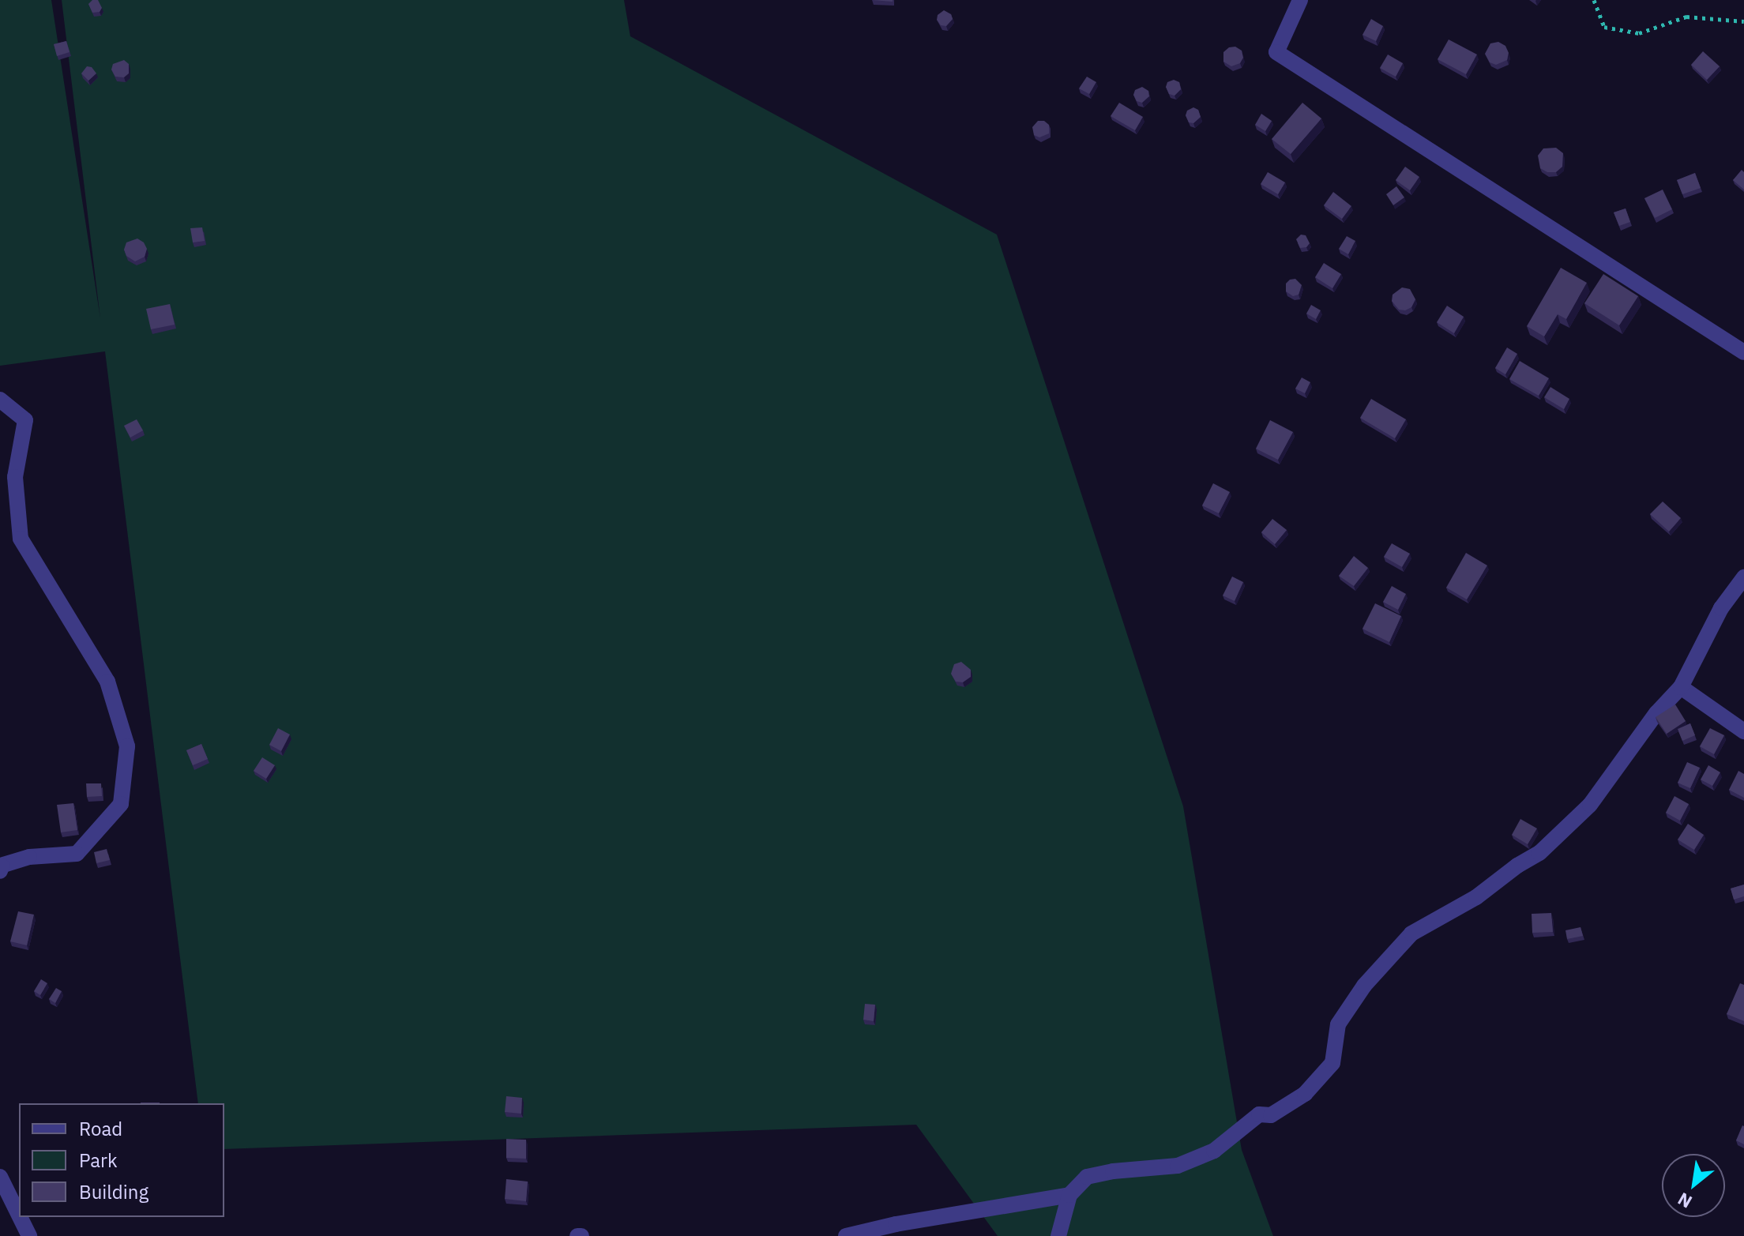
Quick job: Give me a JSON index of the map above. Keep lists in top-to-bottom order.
{
  "legend": ["Road", "Park", "Building"],
  "north": "bottom left"
}
